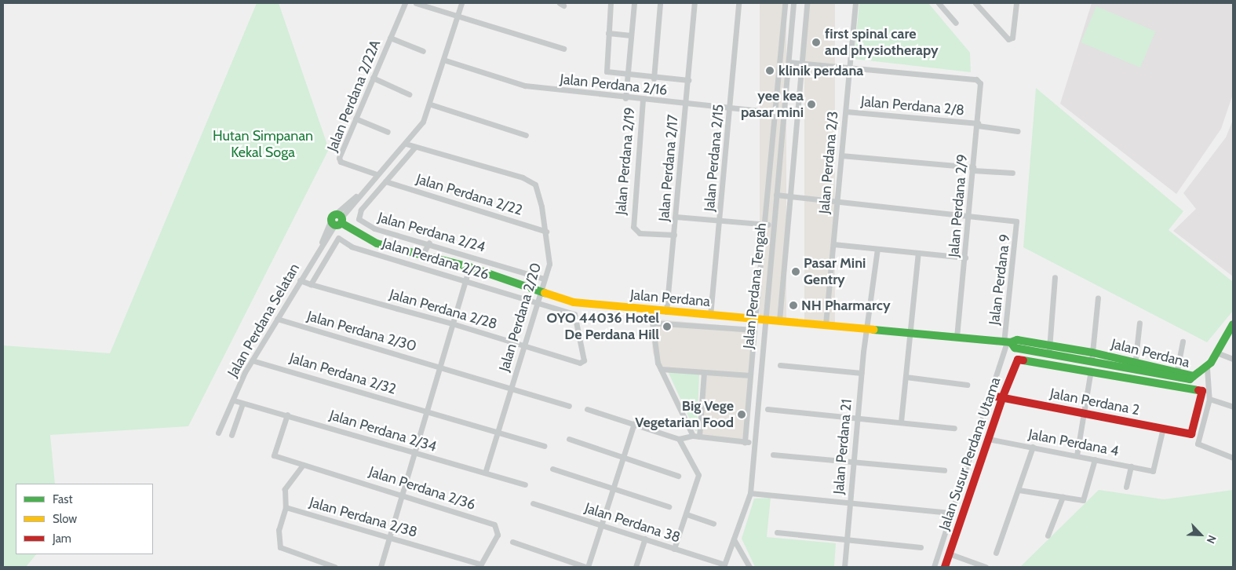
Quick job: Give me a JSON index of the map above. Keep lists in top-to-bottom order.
{
  "streets": {
    "street": [
      "Jalan Perdana 2/16",
      "Jalan Perdana 2/22A",
      "Jalan Perdana 2/8",
      "Jalan Perdana 2/15",
      "Jalan Perdana 2/19",
      "Jalan Perdana 2/3",
      "Jalan Perdana 2/17",
      "Jalan Perdana 2/22",
      "Jalan Perdana 2/9",
      "Jalan Perdana 2/24",
      "Jalan Perdana 2/26",
      "Jalan Perdana 9",
      "Jalan Perdana Tengah",
      "Jalan Perdana",
      "Jalan Perdana 2/28",
      "Jalan Perdana 2/20",
      "Jalan Perdana Selatan",
      "Jalan Perdana 2/30",
      "Jalan Perdana 2/32",
      "Jalan Perdana 2",
      "Jalan Perdana 2/34",
      "Jalan Perdana 4",
      "Jalan Perdana 21",
      "Jalan Susur Perdana Utama",
      "Jalan Perdana 2/36",
      "Jalan Perdana 2/38",
      "Jalan Perdana 38"
    ]
  },
  "crossings": [
    ["Jalan Perdana 2/16", "Jalan Perdana 2/15"],
    ["Jalan Perdana 2/16", "Jalan Perdana 2/19"],
    ["Jalan Perdana 2/16", "Jalan Perdana 2/17"],
    ["Jalan Perdana 2/16", "Jalan Perdana Tengah"],
    ["Jalan Perdana 2/16", "Jalan Perdana Selatan"],
    ["Jalan Perdana 2/22A", "Jalan Perdana Selatan"],
    ["Jalan Perdana 2/8", "Jalan Perdana 2/3"],
    ["Jalan Perdana 2/8", "Jalan Perdana 2/9"],
    ["Jalan Perdana 2/15", "Jalan Perdana"],
    ["Jalan Perdana 2/19", "Jalan Perdana 2/17"],
    ["Jalan Perdana 2/3", "Jalan Perdana 2/9"],
    ["Jalan Perdana 2/3", "Jalan Perdana 9"],
    ["Jalan Perdana 2/3", "Jalan Perdana"],
    ["Jalan Perdana 2/17", "Jalan Perdana"],
    ["Jalan Perdana 2/22", "Jalan Perdana 2/24"],
    ["Jalan Perdana 2/22", "Jalan Perdana 2/20"],
    ["Jalan Perdana 2/9", "Jalan Perdana 9"],
    ["Jalan Perdana 2/9", "Jalan Perdana"],
    ["Jalan Perdana 2/24", "Jalan Perdana 2/20"],
    ["Jalan Perdana 2/26", "Jalan Perdana 2/28"],
    ["Jalan Perdana 2/26", "Jalan Perdana 2/20"],
    ["Jalan Perdana 9", "Jalan Perdana Tengah"],
    ["Jalan Perdana 9", "Jalan Perdana"],
    ["Jalan Perdana 9", "Jalan Perdana 2"],
    ["Jalan Perdana Tengah", "Jalan Perdana"],
    ["Jalan Perdana Tengah", "Jalan Perdana 38"],
    ["Jalan Perdana", "Jalan Perdana 2/20"],
    ["Jalan Perdana", "Jalan Perdana Selatan"],
    ["Jalan Perdana", "Jalan Perdana 21"],
    ["Jalan Perdana 2/28", "Jalan Perdana 2/20"],
    ["Jalan Perdana 2/28", "Jalan Perdana Selatan"],
    ["Jalan Perdana 2/20", "Jalan Perdana Selatan"],
    ["Jalan Perdana 2/20", "Jalan Perdana 2/30"],
    ["Jalan Perdana 2/20", "Jalan Perdana 2/32"],
    ["Jalan Perdana 2/20", "Jalan Perdana 2/34"],
    ["Jalan Perdana Selatan", "Jalan Perdana 2/30"],
    ["Jalan Perdana Selatan", "Jalan Perdana 2/32"],
    ["Jalan Perdana Selatan", "Jalan Perdana 2/34"],
    ["Jalan Perdana 2", "Jalan Perdana 4"],
    ["Jalan Perdana 2", "Jalan Susur Perdana Utama"],
    ["Jalan Perdana 2/34", "Jalan Perdana 2/36"],
    ["Jalan Perdana 4", "Jalan Susur Perdana Utama"],
    ["Jalan Perdana 2/36", "Jalan Perdana 2/38"]
  ],
  "parks": ["Hutan Simpanan Kekal Soga"],
  "places": [
    "first spinal care and physiotherapy",
    "klinik perdana",
    "yee kea pasar mini",
    "Pasar Mini Gentry",
    "NH Pharmarcy",
    "OYO 44036 Hotel De Perdana Hill",
    "Big Vege Vegetarian Food"
  ],
  "legend": ["Fast", "Slow", "Jam"],
  "north": "bottom right"
}
